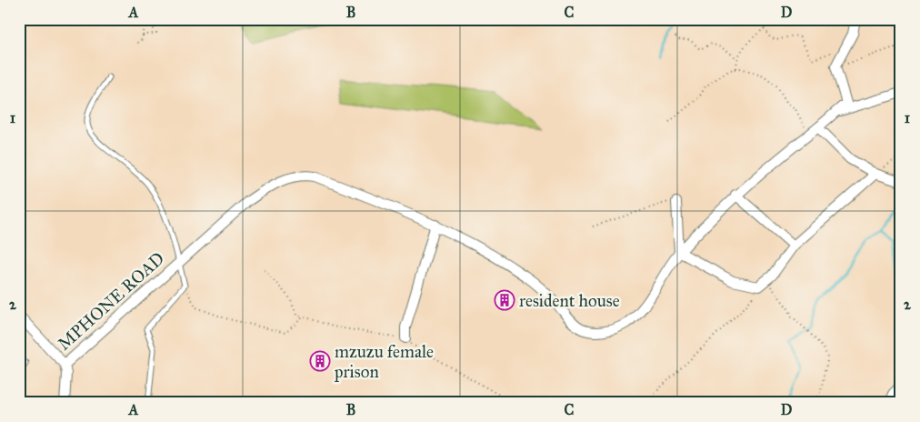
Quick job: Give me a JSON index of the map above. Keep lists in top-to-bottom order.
{
  "streets": {
    "street": ["MPHONE ROAD"]
  },
  "places": {
    "building": ["resident house", "mzuzu female prison"]
  },
  "grid": {
    "columns": [
      "A",
      "B",
      "C",
      "D"
    ],
    "rows": ["1", "2"]
  }
}
